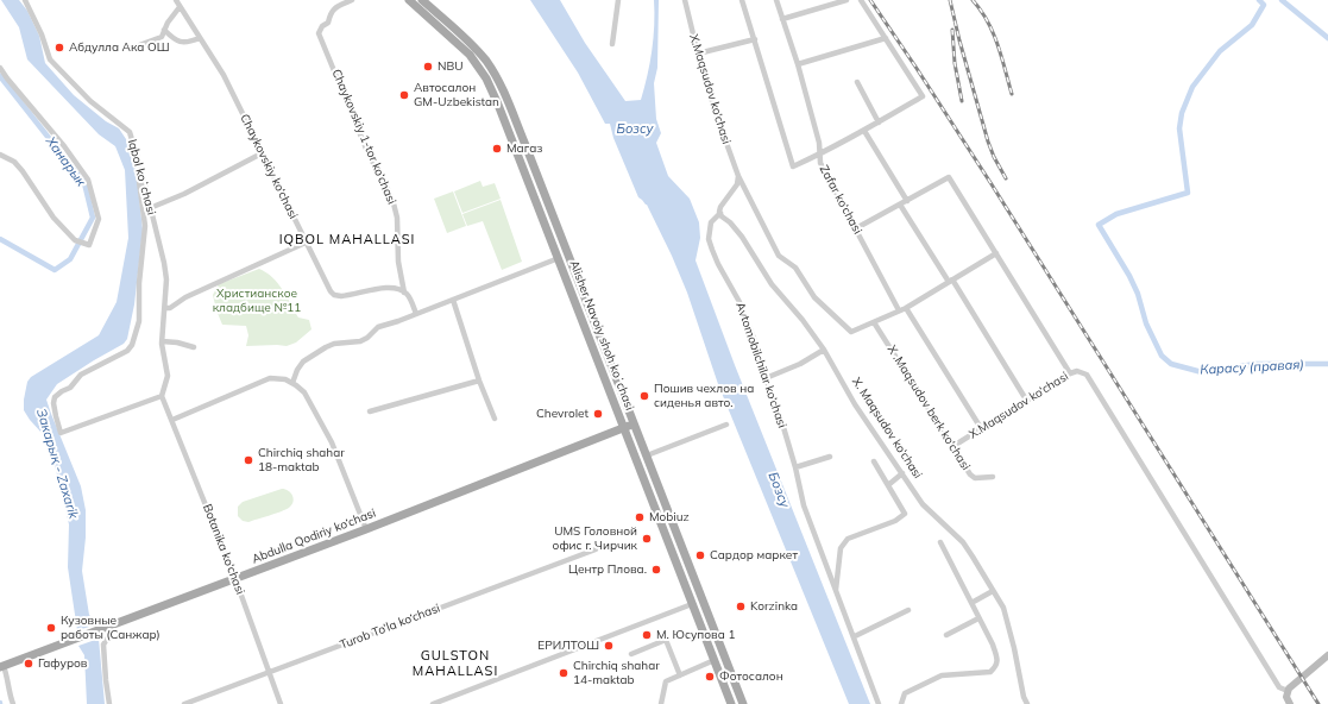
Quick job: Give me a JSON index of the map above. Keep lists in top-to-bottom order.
{
  "streets": {
    "main road": ["Alisher Navoiy shoh koʻchasi", "Abdulla Qodiriy ko‘chasi"],
    "street": [
      "X.Maqsudov ko‘chasi",
      "Chaykovskiy 1-tor ko‘chasi",
      "Chaykovskiy ko‘chasi",
      "Iqbol koʻchasi",
      "Zafar ko‘chasi",
      "Avtomobilchilar ko‘chasi",
      "X .Maqsudov berk ko‘chasi",
      "X. Maqsudov ko‘chasi",
      "Botanika ko‘chasi",
      "Turob To‘la ko‘chasi"
    ]
  },
  "crossings": [
    ["X.Maqsudov ko‘chasi", "X .Maqsudov berk ko‘chasi"],
    ["Chaykovskiy 1-tor ko‘chasi", "Chaykovskiy ko‘chasi"],
    ["Iqbol koʻchasi", "Botanika ko‘chasi"],
    ["Alisher Navoiy shoh koʻchasi", "Abdulla Qodiriy ko‘chasi"],
    ["Avtomobilchilar ko‘chasi", "X. Maqsudov ko‘chasi"],
    ["Abdulla Qodiriy ko‘chasi", "Botanika ko‘chasi"],
    ["Botanika ko‘chasi", "Turob To‘la ko‘chasi"]
  ],
  "districts": ["IQBOL MAHALLASI", "GULSTON MAHALLASI"],
  "water": [
    "Бозсу",
    "Ханарык",
    "Карасу (правая)",
    "Закарық - Zaxarik"
  ],
  "parks": ["Христианское кладбище №11"],
  "places": [
    "Абдулла Ака ОШ",
    "NBU",
    "Автосалон GM-Uzbekistan",
    "Магаз",
    "Пошив чехлов на сиденья авто.",
    "Chevrolet",
    "Chirchiq shahar 18-maktab",
    "Mobiuz",
    "UMS Головной офис г. Чирчик",
    "Сардор маркет",
    "Центр Плова.",
    "Korzinka",
    "Кузовные работы (Санжар)",
    "М. Юсупова 1",
    "ЕРИЛТОШ",
    "Гафуров",
    "Chirchiq shahar 14-maktab",
    "Фотосалон"
  ]
}
